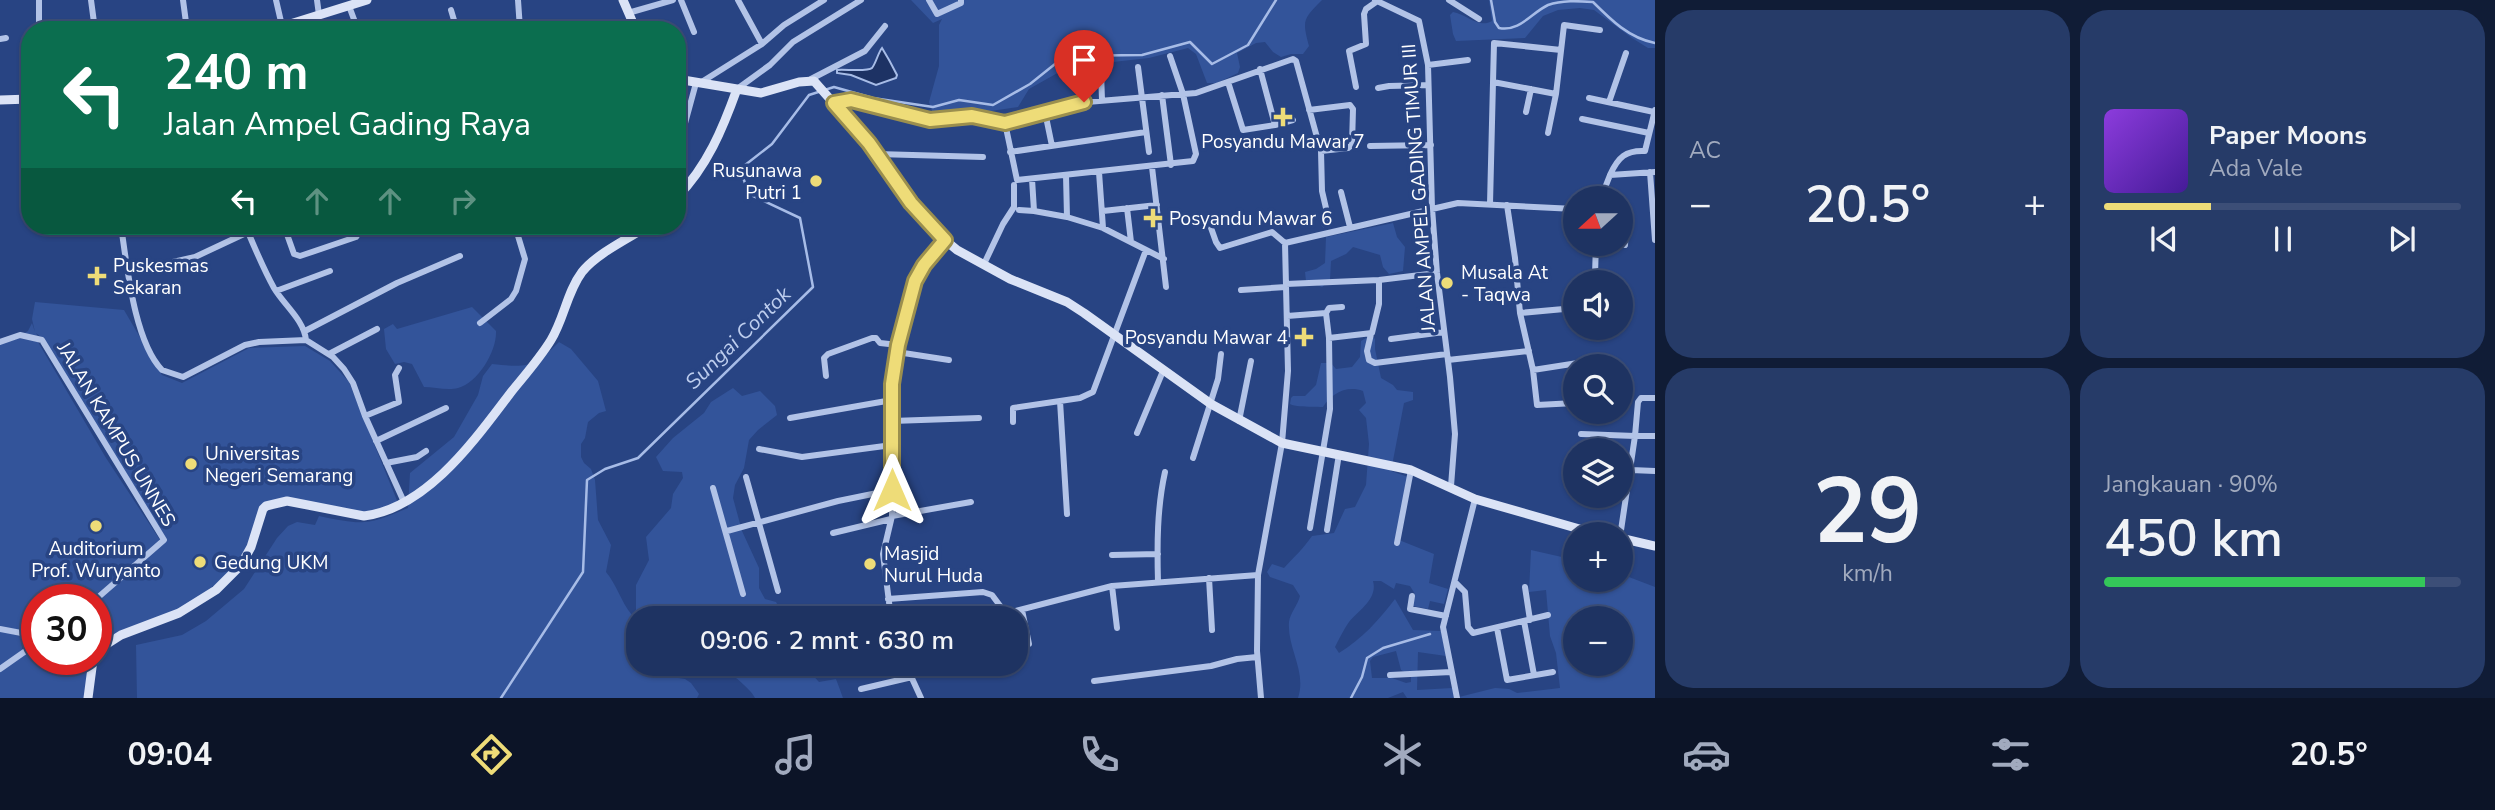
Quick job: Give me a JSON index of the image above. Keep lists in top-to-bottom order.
{
  "streets": {
    "street": ["JALAN AMPEL GADING TIMUR III", "JALAN KAMPUS UNNES"]
  },
  "water": ["Sungai Contok"],
  "places": {
    "health": [
      "Posyandu Mawar 7",
      "Posyandu Mawar 6",
      "Puskesmas Sekaran",
      "Posyandu Mawar 4"
    ],
    "other": [
      "Rusunawa Putri 1",
      "Musala At - Taqwa",
      "Universitas Negeri Semarang",
      "Auditorium Prof. Wuryanto",
      "Gedung UKM",
      "Masjid Nurul Huda"
    ]
  },
  "north": "left",
  "page": {
    "tile": [
      "AC",
      ["29", "km/h"],
      ["Jangkauan · 90%", "450 km"]
    ],
    "turn": ["240 m", "Jalan Ampel Gading Raya"],
    "song": ["Paper Moons", "Ada Vale"],
    "heat": ["−", "20.5°", "+"],
    "map_buttons": ["+", "−"],
    "limit": "30",
    "trip": "09:06 · 2 mnt · 630 m",
    "tabs": ["09:04", "20.5°"]
  }
}
